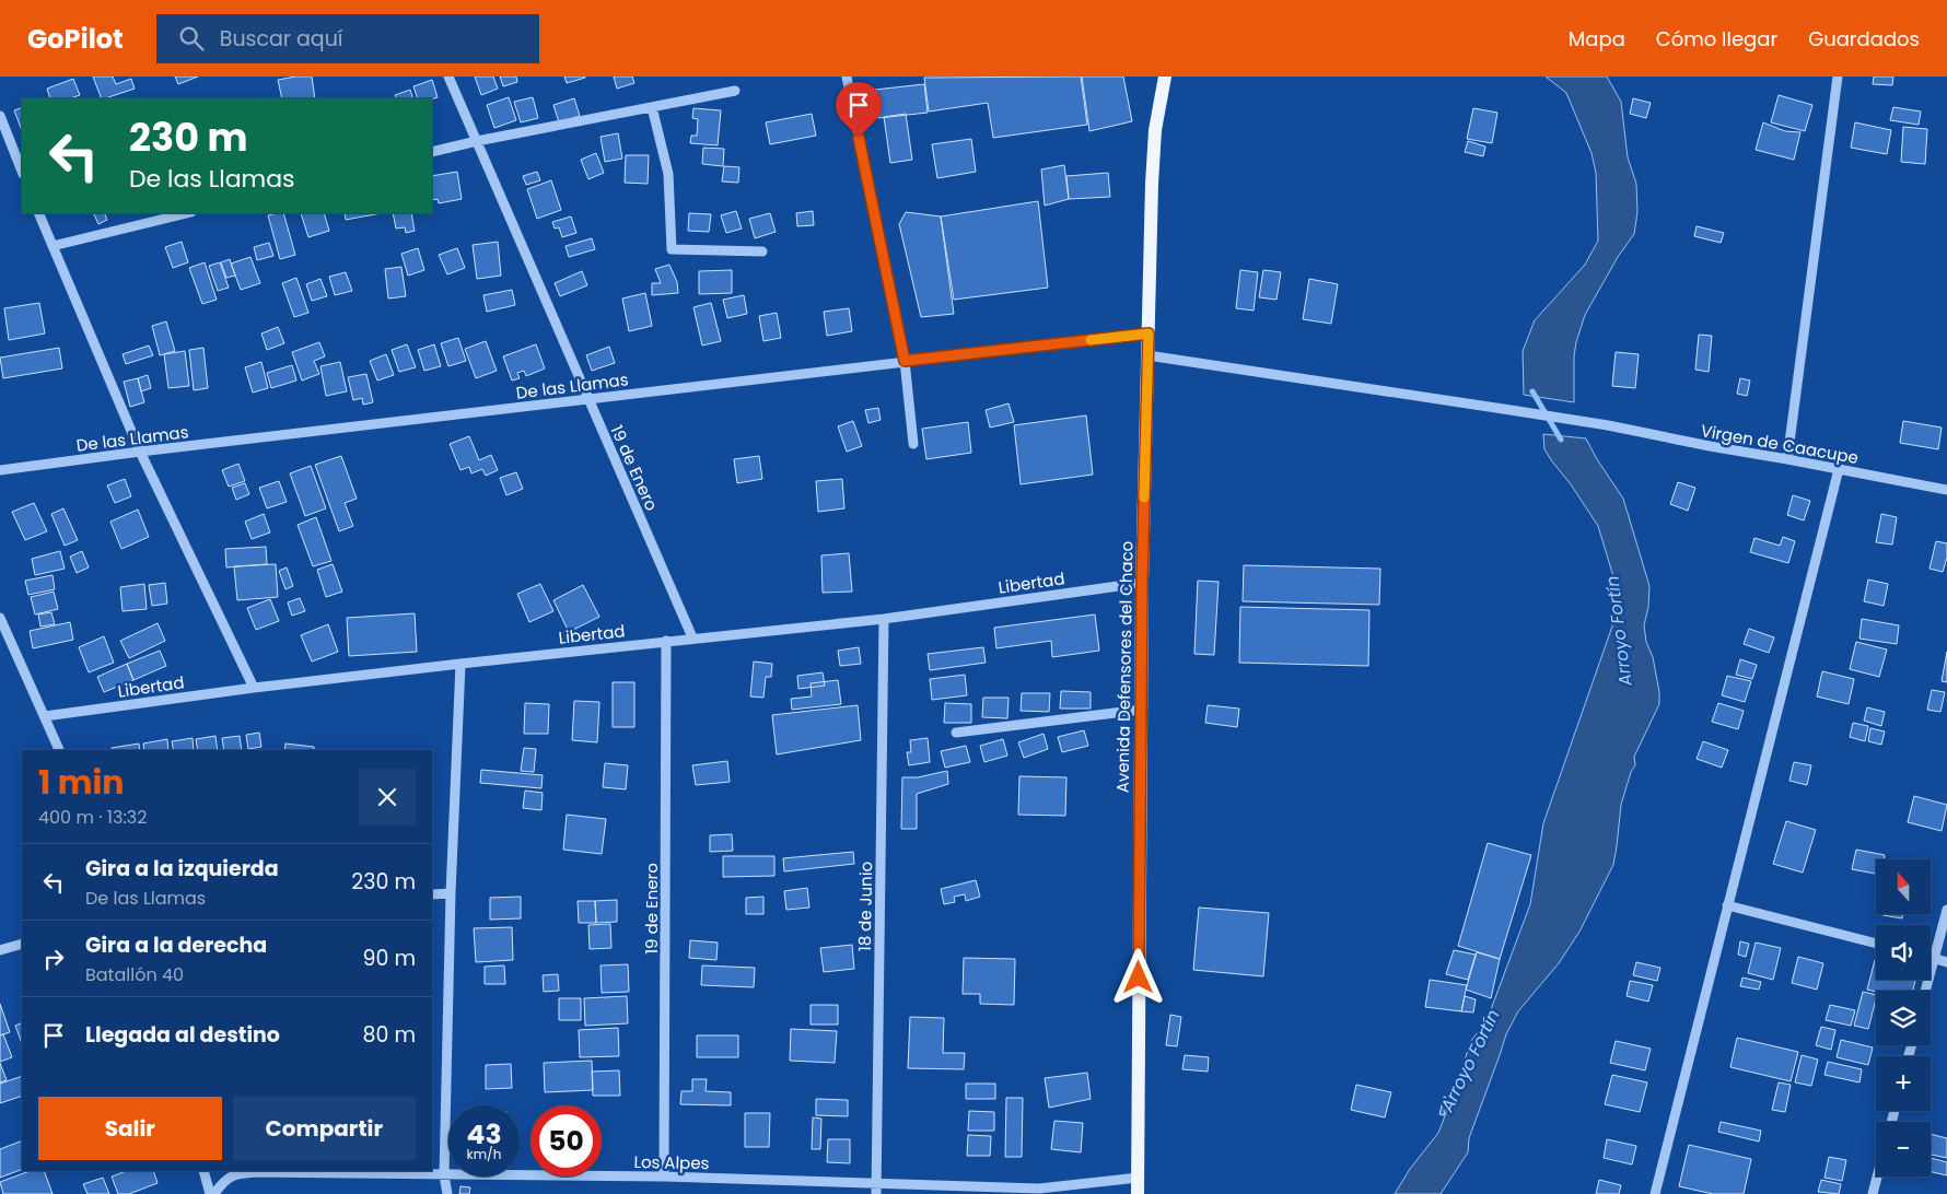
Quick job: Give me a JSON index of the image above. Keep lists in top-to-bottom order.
{
  "streets": {
    "main road": ["Avenida Defensores del Chaco"],
    "street": [
      "De las Llamas",
      "Virgen de Caacupe",
      "19 de Enero",
      "Libertad",
      "18 de Junio",
      "Los Alpes"
    ]
  },
  "crossings": [
    ["De las Llamas", "19 de Enero"],
    ["De las Llamas", "Avenida Defensores del Chaco"],
    ["Virgen de Caacupe", "Avenida Defensores del Chaco"],
    ["19 de Enero", "Libertad"],
    ["19 de Enero", "Los Alpes"],
    ["Libertad", "Avenida Defensores del Chaco"],
    ["Libertad", "18 de Junio"],
    ["Avenida Defensores del Chaco", "Los Alpes"],
    ["18 de Junio", "Los Alpes"]
  ],
  "water": ["Arroyo Fortín"],
  "north": "top",
  "page": {
    "header": "GoPilot",
    "search": "Buscar aquí",
    "nav": ["Mapa", "Cómo llegar", "Guardados"],
    "turn": ["230 m", "De las Llamas"],
    "heading": ["1 min", "400 m · 13:32"],
    "list": [
      {
        "name": "Gira a la izquierda",
        "note": "De las Llamas",
        "value": "230 m"
      },
      {
        "name": "Gira a la derecha",
        "note": "Batallón 40",
        "value": "90 m"
      },
      {
        "name": "Llegada al destino",
        "value": "80 m"
      }
    ],
    "map_buttons": ["+", "−"],
    "buttons": ["Salir", "Compartir"],
    "speed": "43 km/h",
    "limit": "50"
  }
}
